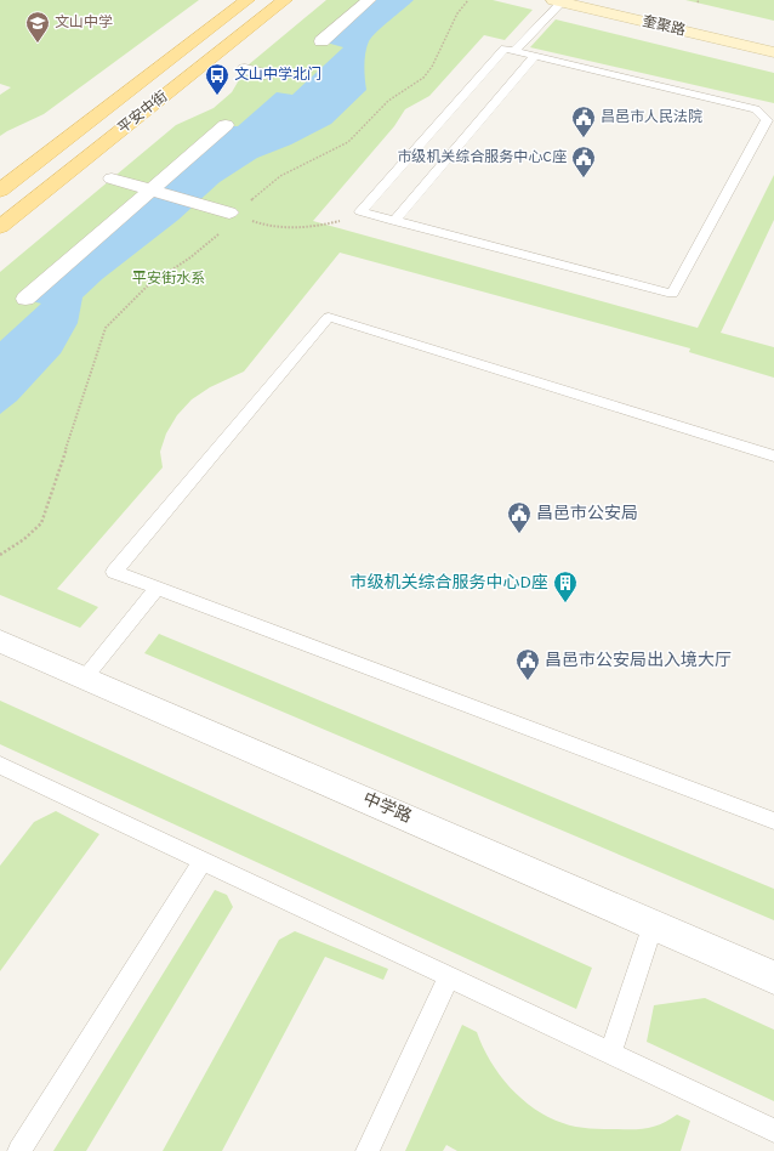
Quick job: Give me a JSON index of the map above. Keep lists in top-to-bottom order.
{
  "streets": {
    "main road": ["奎聚路", "平安中街"],
    "street": ["中学路"]
  },
  "parks": ["平安街水系"],
  "places": {
    "school or university": ["文山中学"],
    "bus stop": ["文山中学北门"],
    "public building": [
      "昌邑市人民法院",
      "市级机关综合服务中心C座",
      "昌邑市公安局",
      "昌邑市公安局出入境大厅"
    ],
    "building": ["市级机关综合服务中心D座"]
  }
}
